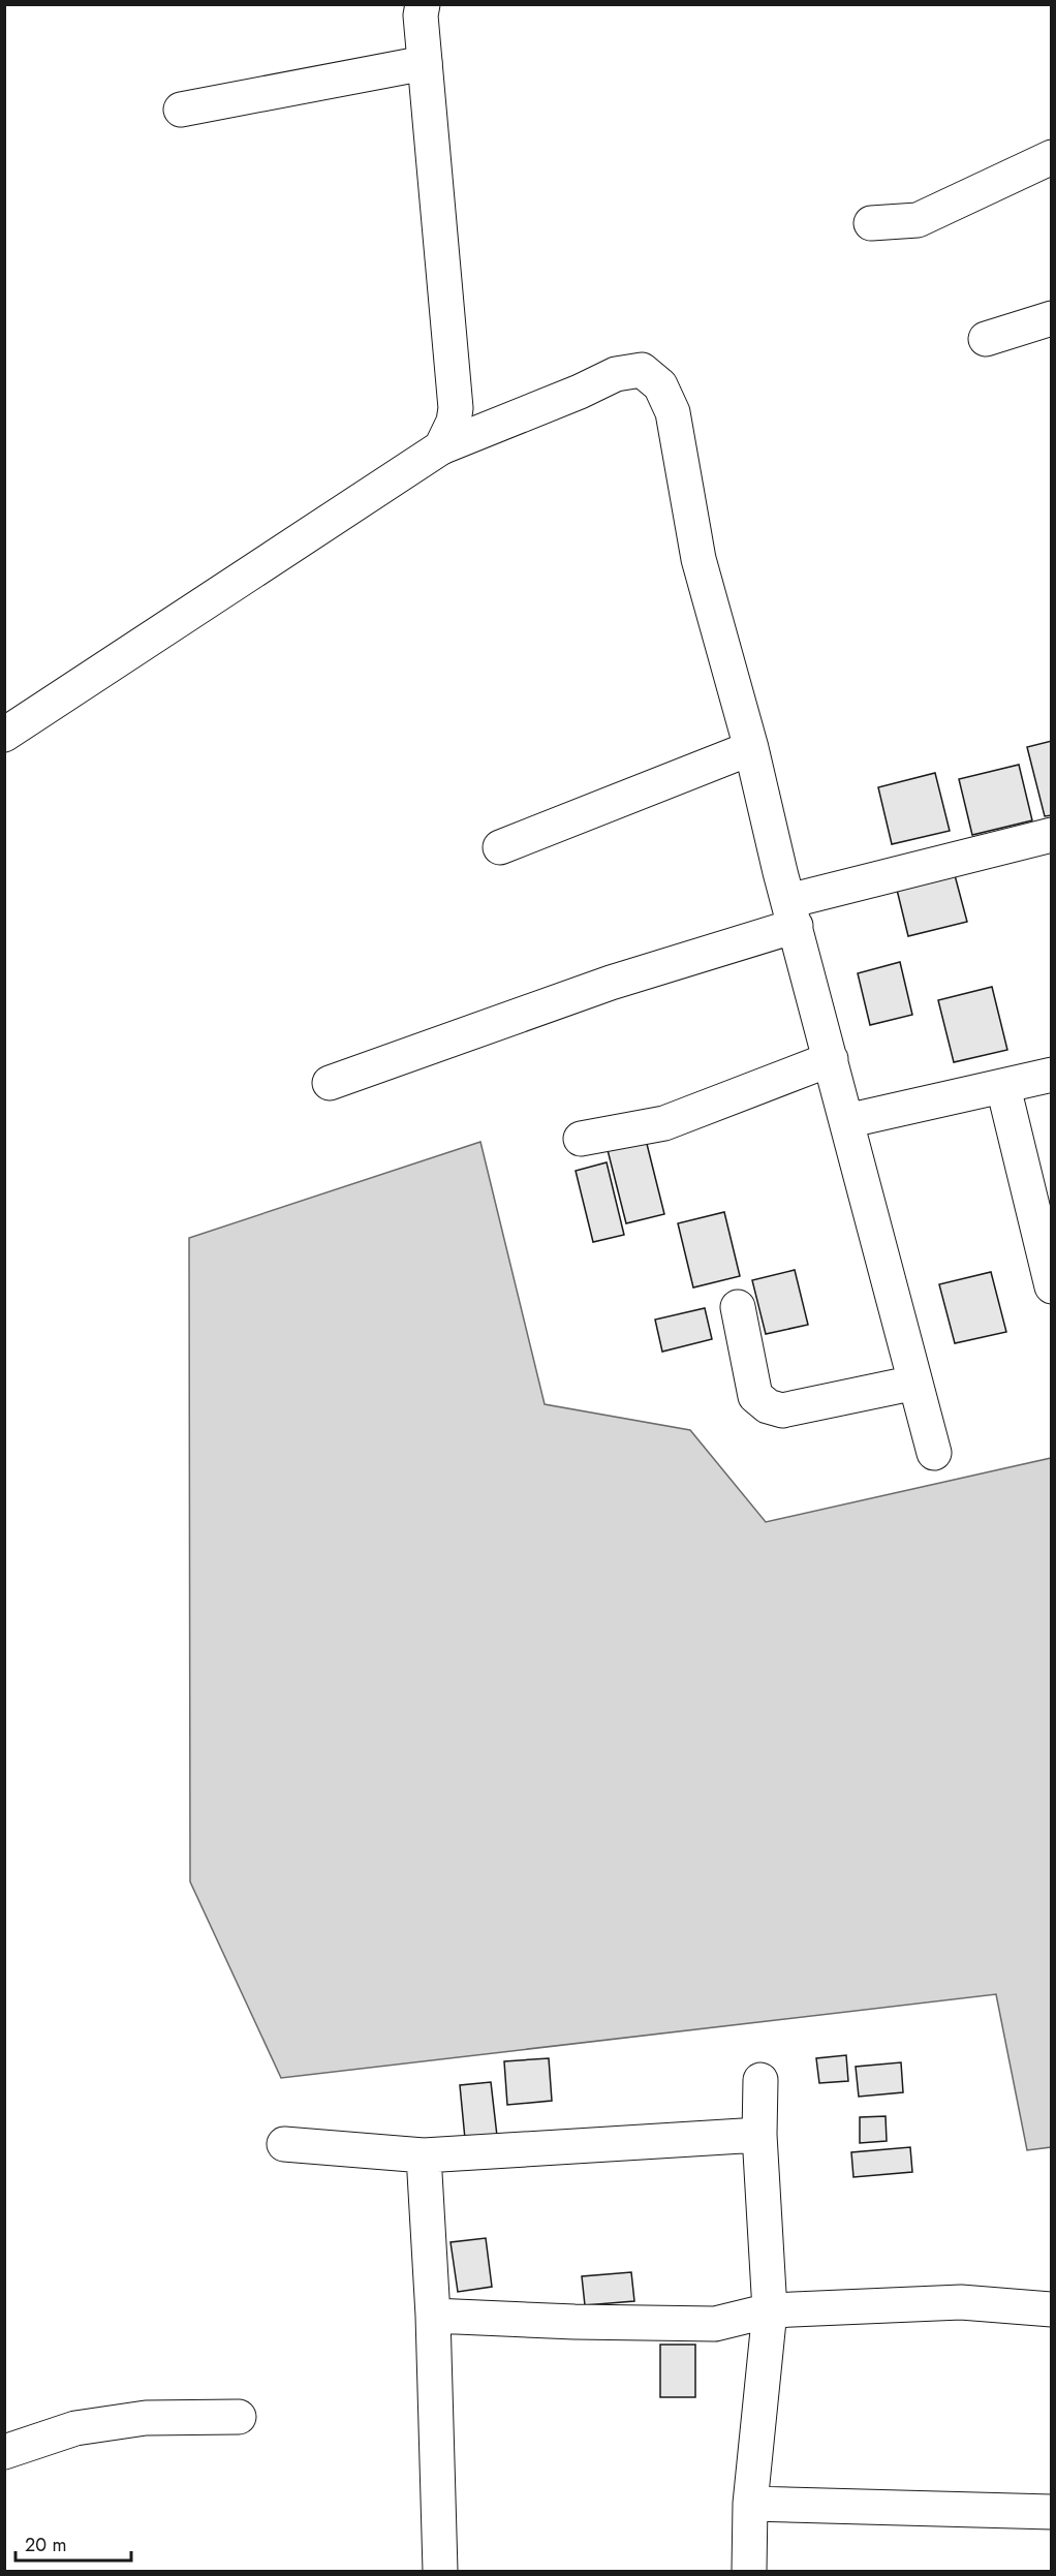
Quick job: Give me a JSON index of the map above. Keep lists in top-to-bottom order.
{
  "scale_bar": "20 m"
}
